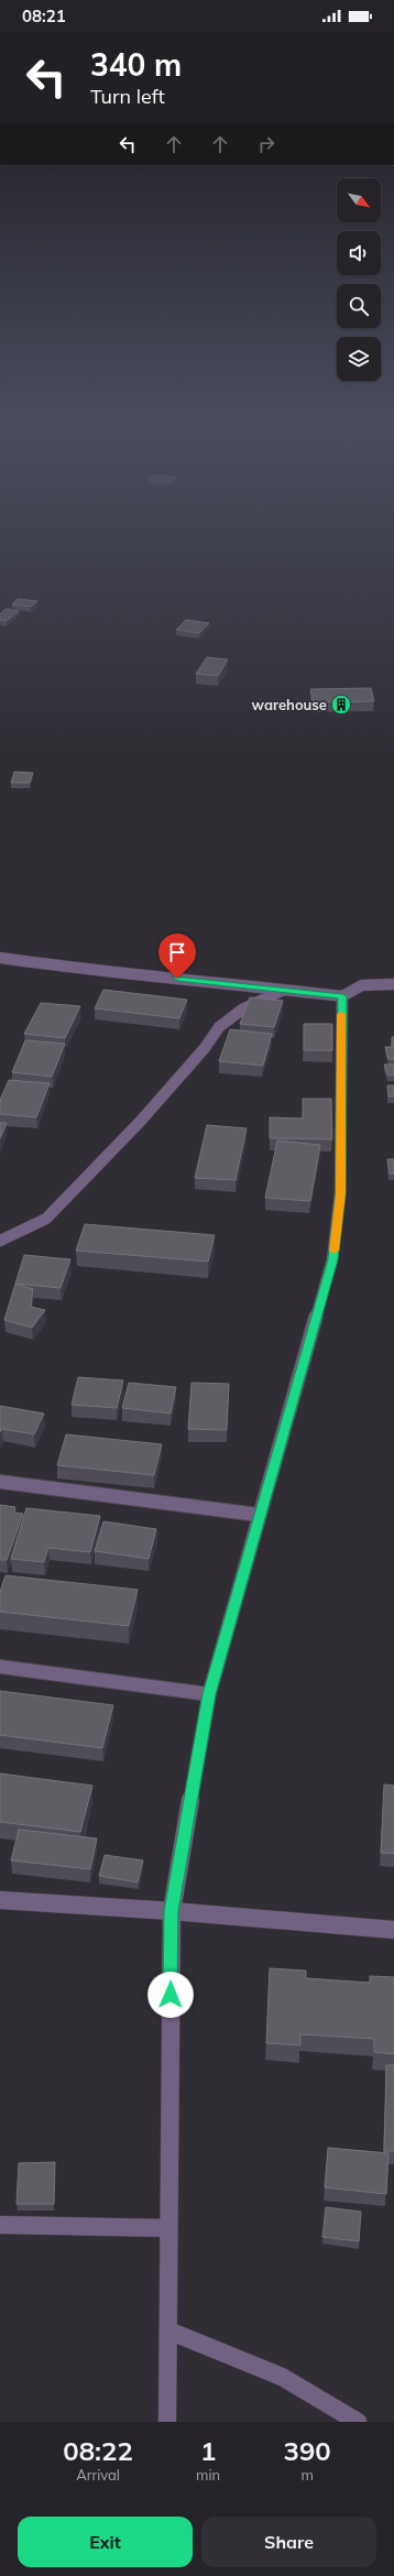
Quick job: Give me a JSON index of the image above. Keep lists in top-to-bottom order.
{
  "places": {
    "building": ["warehouse"]
  },
  "north": "bottom right",
  "page": {
    "status": "08:21",
    "turn": ["340 m", "Turn left"],
    "eta": [
      "08:22",
      "Arrival",
      "1",
      "min",
      "390",
      "m"
    ],
    "buttons": ["Exit", "Share"]
  }
}
